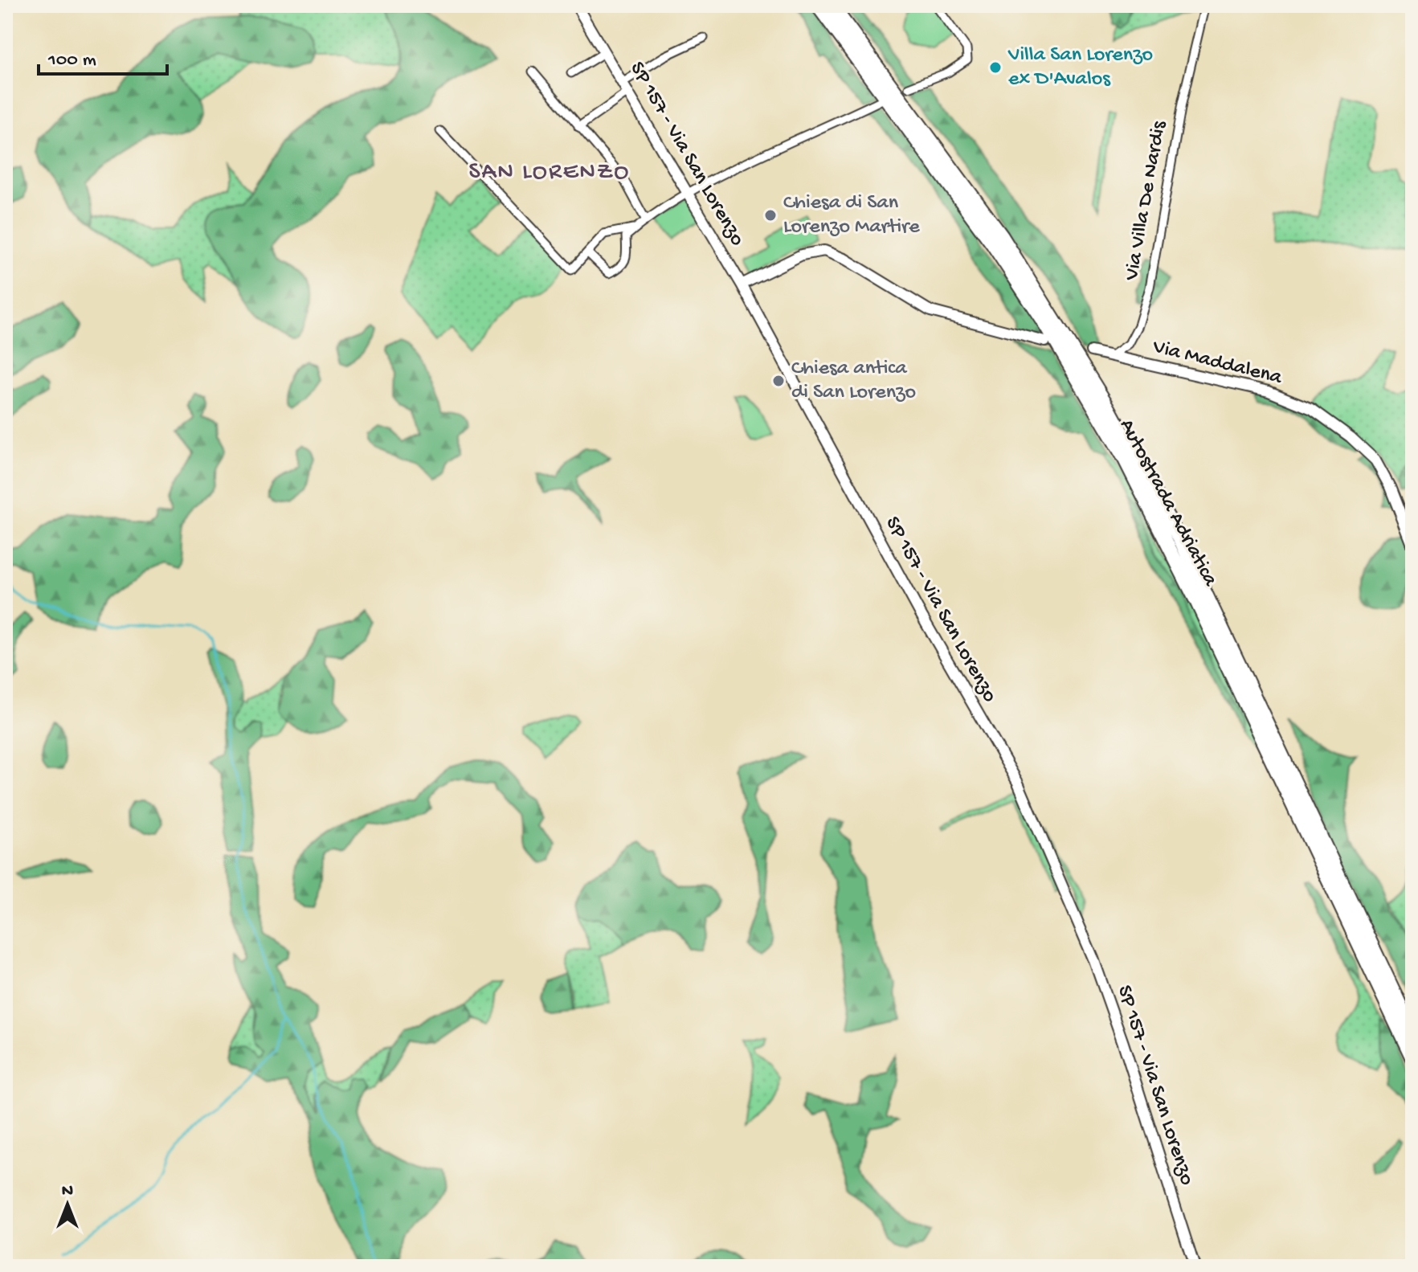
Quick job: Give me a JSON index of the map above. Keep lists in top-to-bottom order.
{
  "streets": {
    "highway": ["Autostrada Adriatica"],
    "main road": ["SP 157 - Via San Lorenzo", "Via Maddalena"],
    "street": ["Via Villa De Nardis"]
  },
  "crossings": [
    ["Via Villa De Nardis", "Via Maddalena"]
  ],
  "districts": ["SAN LORENZO"],
  "places": ["Villa San Lorenzo ex D'Avalos", "Chiesa di San Lorenzo Martire", "Chiesa antica di San Lorenzo"],
  "scale_bar": "100 m",
  "north": "top"
}
